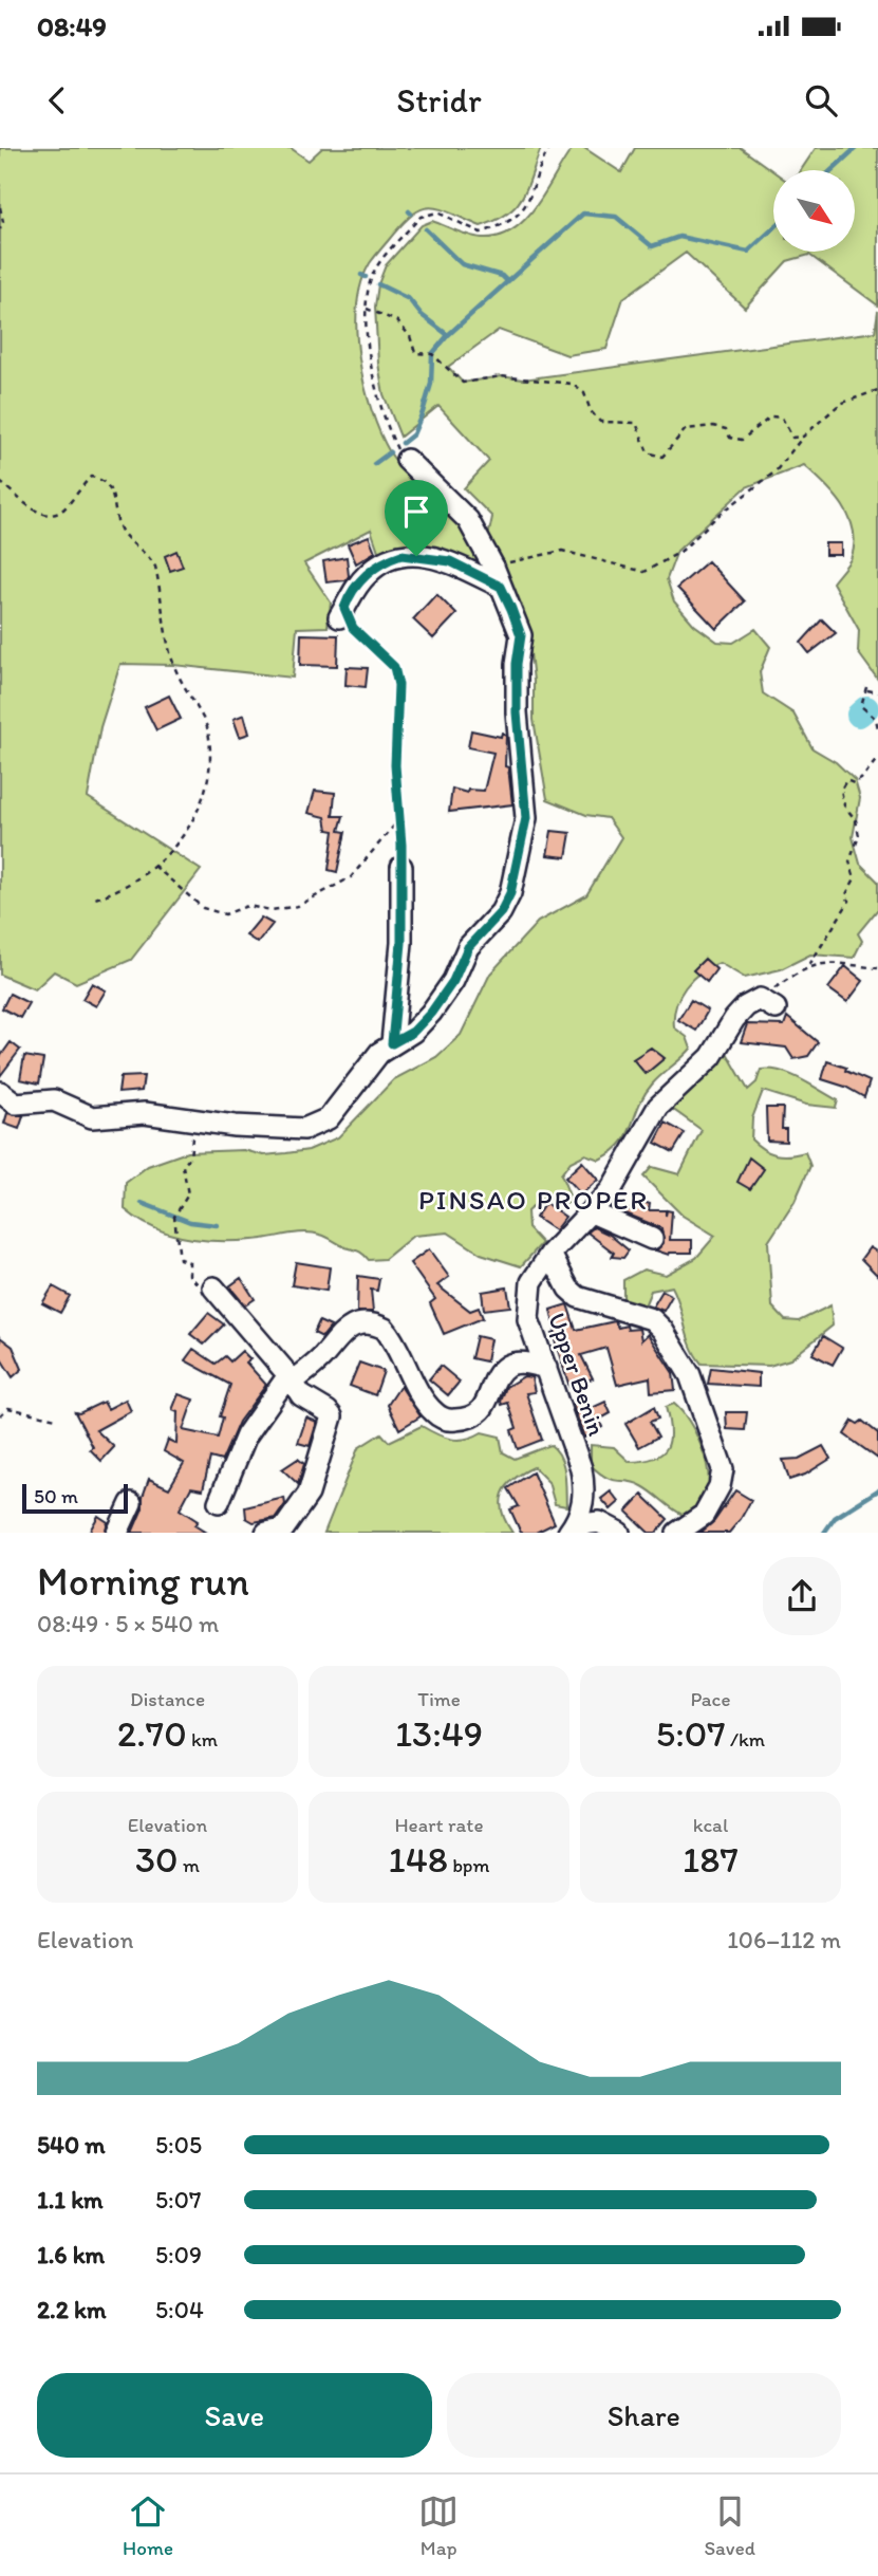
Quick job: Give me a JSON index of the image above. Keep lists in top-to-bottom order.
{
  "streets": {
    "street": ["Upper Benin"]
  },
  "districts": ["PINSAO PROPER"],
  "scale_bar": "50 m",
  "north": "bottom right",
  "page": {
    "status": "08:49",
    "header": "Stridr",
    "scale": "50 m",
    "heading": ["Morning run", "08:49 · 5 × 540 m"],
    "stats": [
      ["Distance", "2.70 km"],
      ["Time", "13:49"],
      ["Pace", "5:07 /km"],
      ["Elevation", "30 m"],
      ["Heart rate", "148 bpm"],
      ["kcal", "187"]
    ],
    "chart": ["Elevation", "106–112 m"],
    "list": [
      {
        "name": "540 m",
        "note": "5:05"
      },
      {
        "name": "1.1 km",
        "note": "5:07"
      },
      {
        "name": "1.6 km",
        "note": "5:09"
      },
      {
        "name": "2.2 km",
        "note": "5:04"
      }
    ],
    "buttons": ["Save", "Share"],
    "tabs": ["Home", "Map", "Saved"]
  }
}
